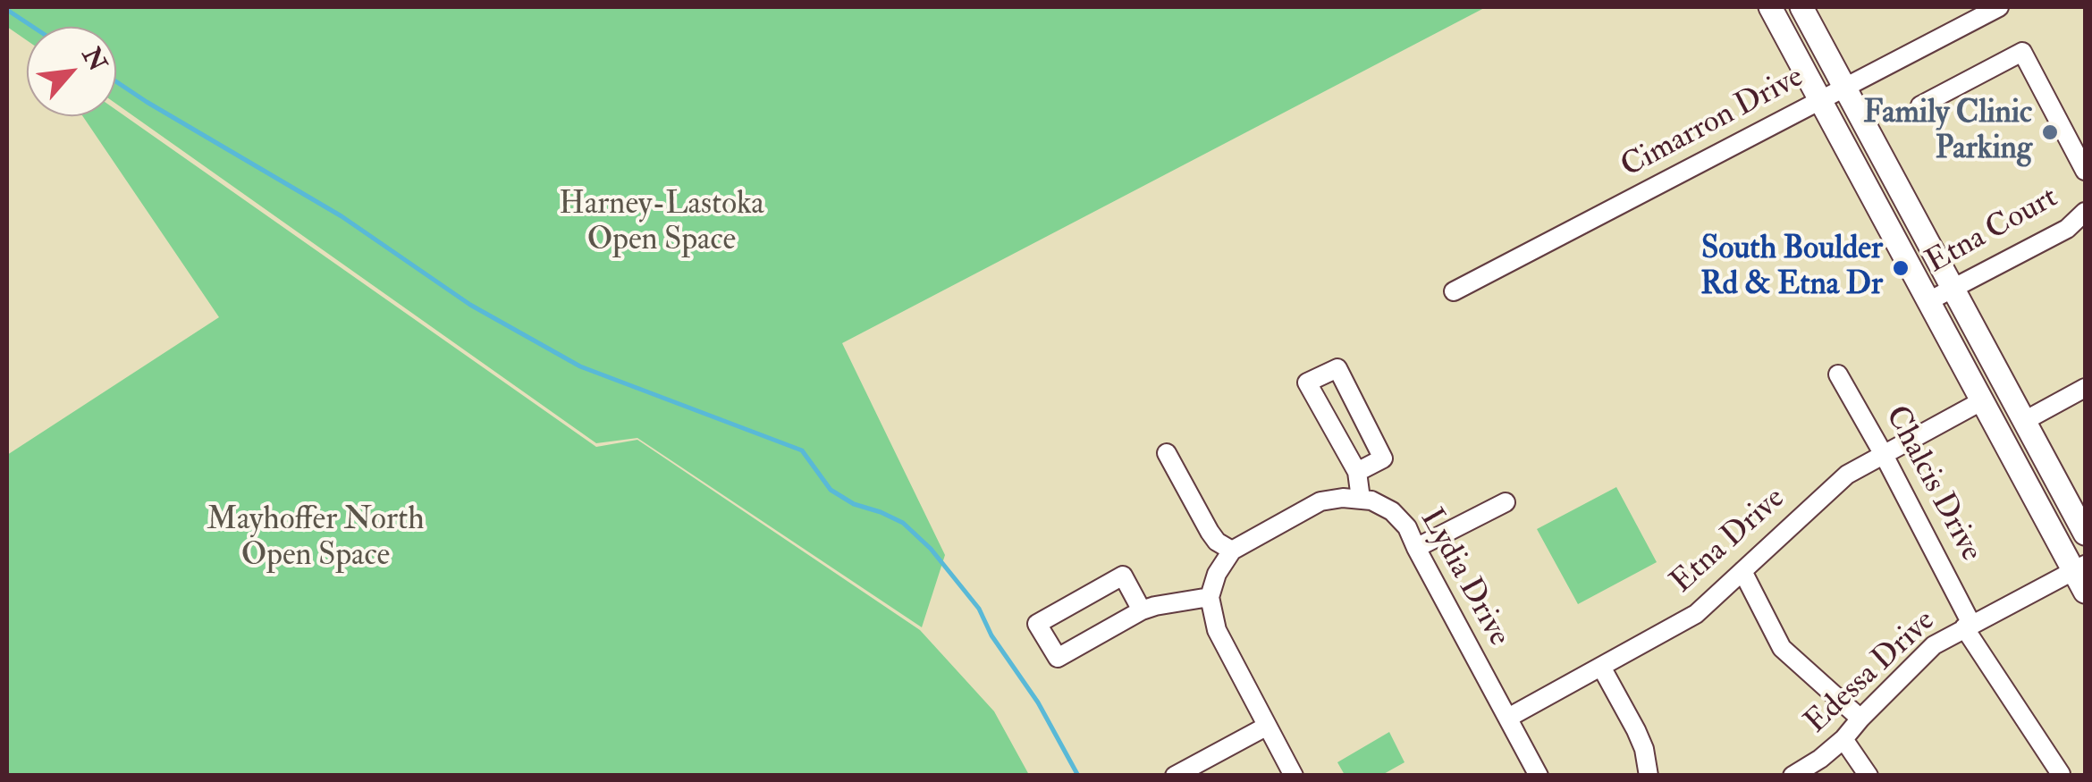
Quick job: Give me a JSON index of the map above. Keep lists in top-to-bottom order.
{
  "streets": {
    "street": [
      "Cimarron Drive",
      "Etna Court",
      "Chalcis Drive",
      "Etna Drive",
      "Lydia Drive",
      "Edessa Drive"
    ]
  },
  "crossings": [
    ["Chalcis Drive", "Etna Drive"],
    ["Chalcis Drive", "Edessa Drive"],
    ["Etna Drive", "Lydia Drive"]
  ],
  "parks": ["Harney-Lastoka Open Space", "Mayhoffer North Open Space"],
  "places": ["Family Clinic Parking", "South Boulder Rd & Etna Dr"],
  "north": "top right"
}
